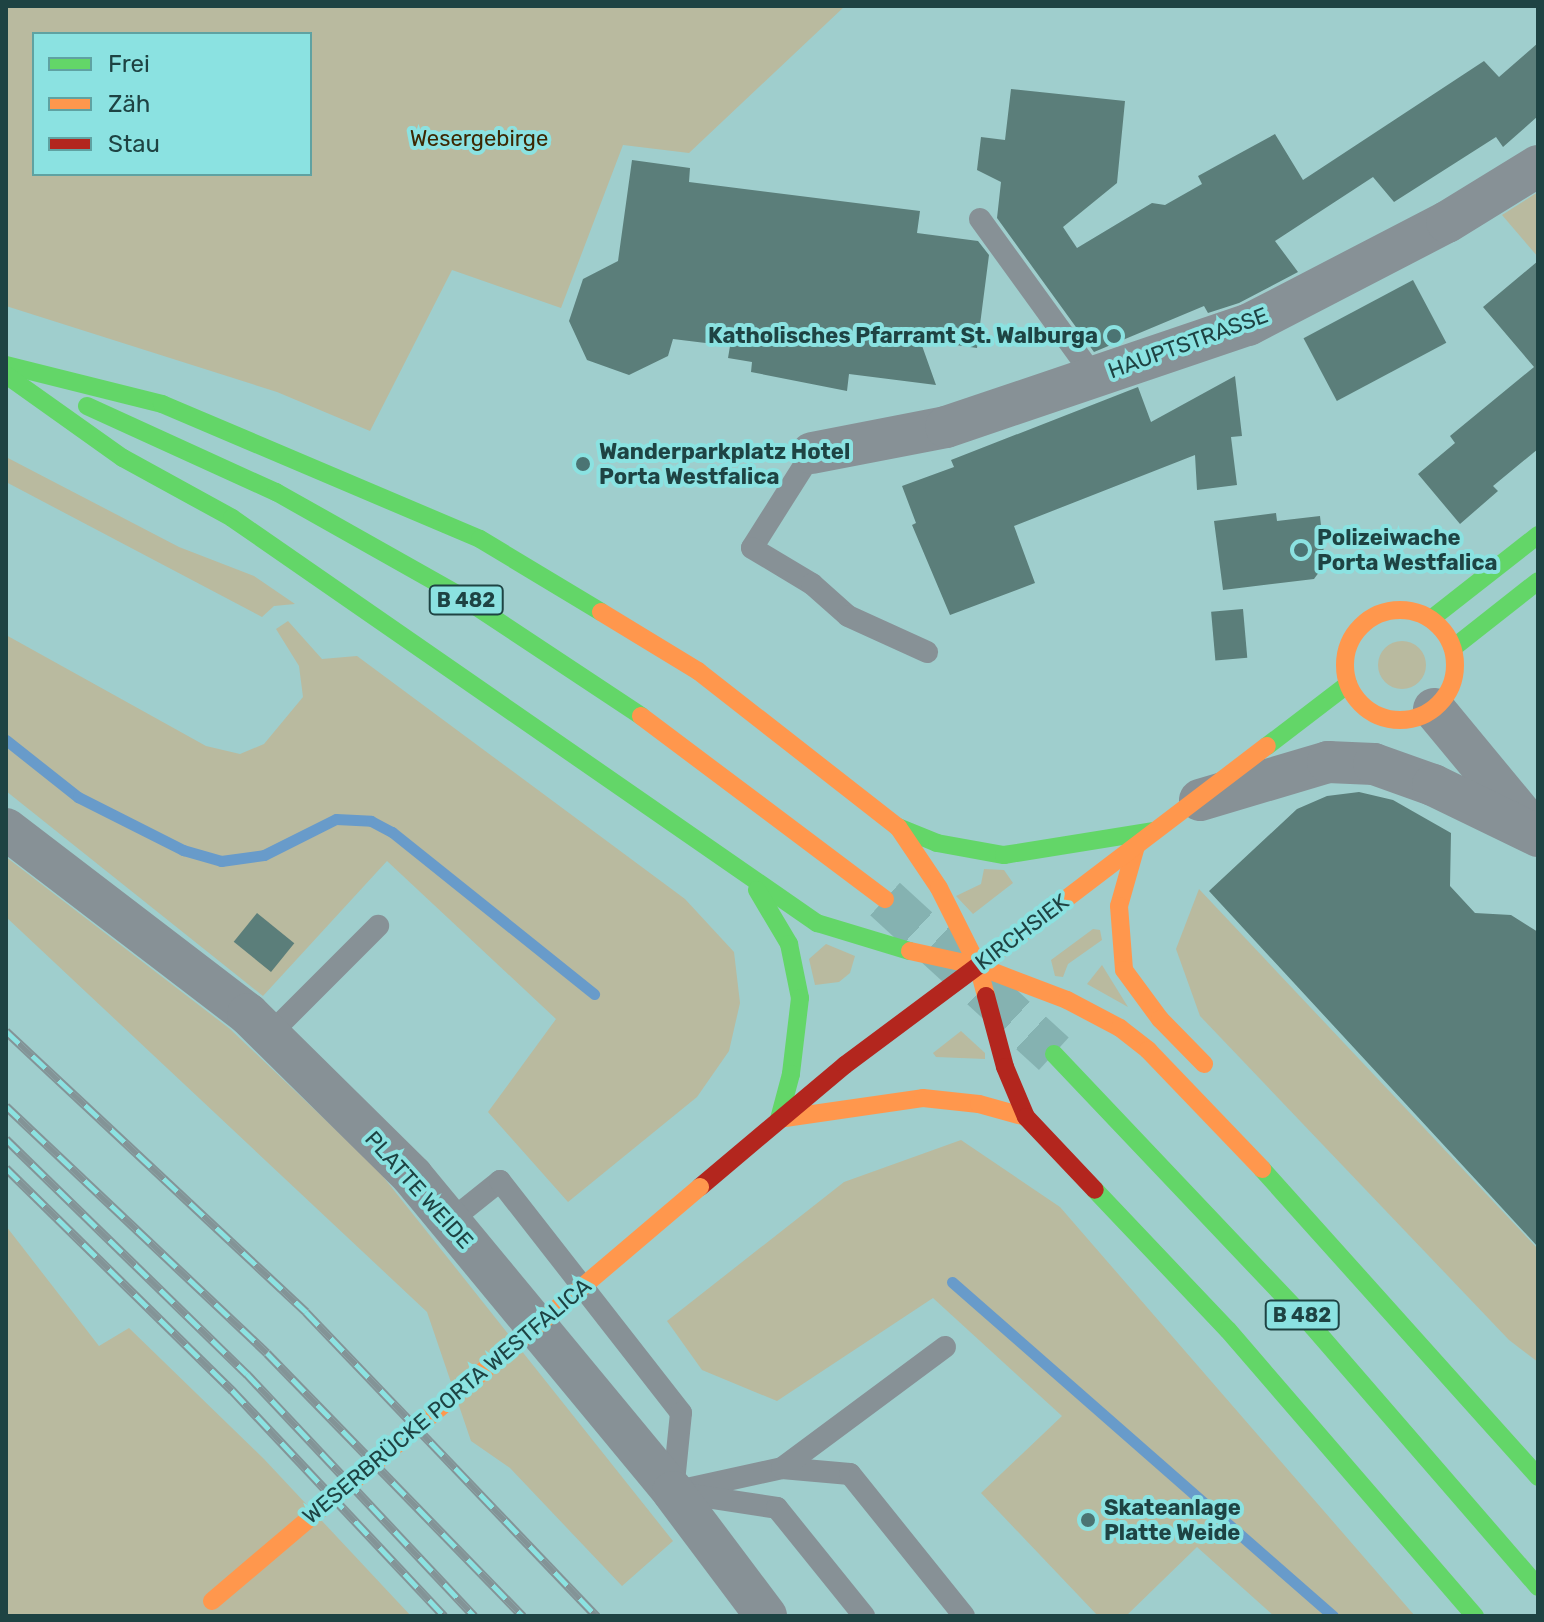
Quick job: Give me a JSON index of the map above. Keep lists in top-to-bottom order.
{
  "streets": {
    "main road": ["B 482", "KIRCHSIEK", "WESERBRÜCKE PORTA WESTFALICA"],
    "street": ["HAUPTSTRASSE", "PLATTE WEIDE"]
  },
  "crossings": [
    ["KIRCHSIEK", "WESERBRÜCKE PORTA WESTFALICA"]
  ],
  "parks": ["Wesergebirge"],
  "places": [
    "Katholisches Pfarramt St. Walburga",
    "Wanderparkplatz Hotel Porta Westfalica",
    "Polizeiwache Porta Westfalica",
    "Skateanlage Platte Weide"
  ],
  "legend": ["Frei", "Zäh", "Stau"]
}
